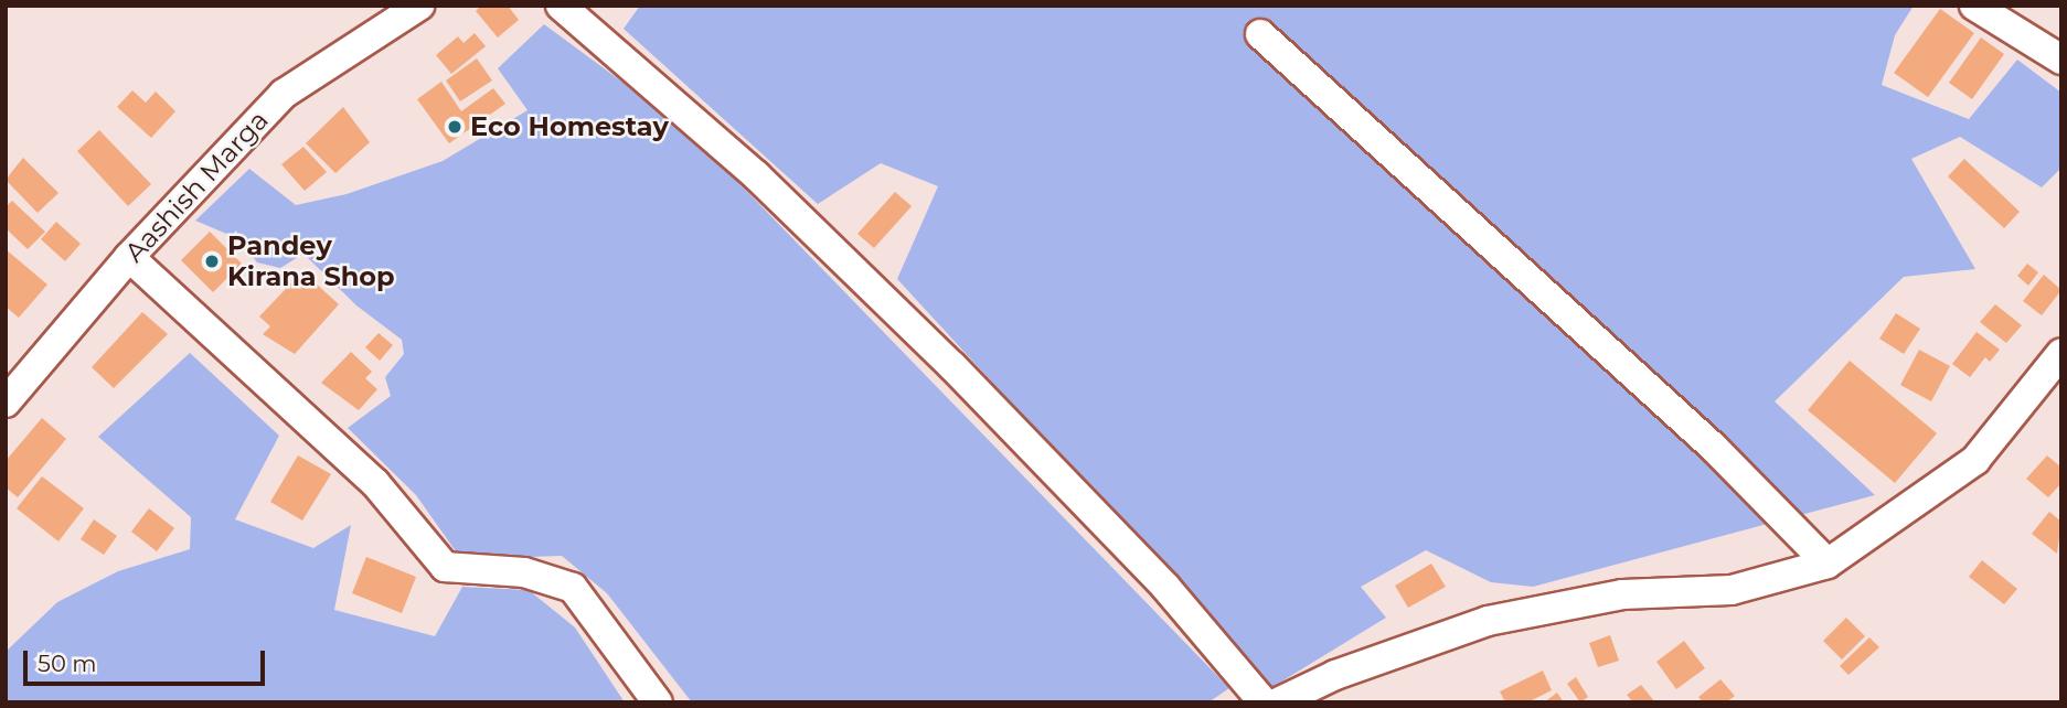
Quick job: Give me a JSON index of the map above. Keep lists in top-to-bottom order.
{
  "streets": {
    "street": ["Aashish Marga"]
  },
  "places": ["Eco Homestay", "Pandey Kirana Shop"],
  "scale_bar": "50 m"
}
